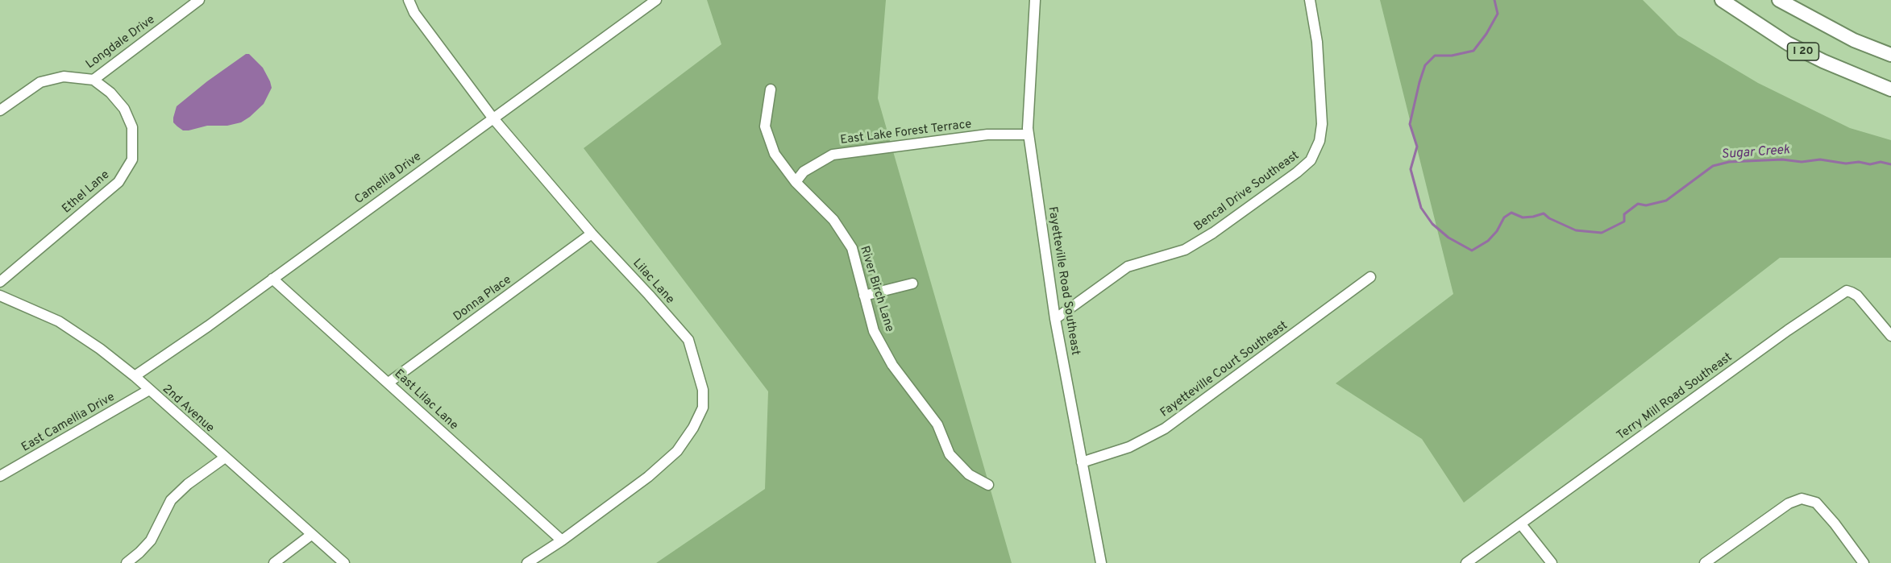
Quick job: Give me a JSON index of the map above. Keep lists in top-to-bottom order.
{
  "streets": {
    "highway": ["I 20"],
    "street": [
      "Longdale Drive",
      "East Lake Forest Terrace",
      "Camellia Drive",
      "Bencal Drive Southeast",
      "Ethel Lane",
      "Fayetteville Road Southeast",
      "Lilac Lane",
      "River Birch Lane",
      "Donna Place",
      "Fayetteville Court Southeast",
      "Terry Mill Road Southeast",
      "East Lilac Lane",
      "2nd Avenue",
      "East Camellia Drive"
    ]
  },
  "crossings": [
    ["Longdale Drive", "Ethel Lane"],
    ["East Lake Forest Terrace", "Fayetteville Road Southeast"],
    ["East Lake Forest Terrace", "River Birch Lane"],
    ["Camellia Drive", "Lilac Lane"],
    ["Camellia Drive", "East Lilac Lane"],
    ["Camellia Drive", "2nd Avenue"],
    ["Bencal Drive Southeast", "Fayetteville Road Southeast"],
    ["Fayetteville Road Southeast", "Fayetteville Court Southeast"],
    ["Lilac Lane", "Donna Place"],
    ["Lilac Lane", "East Lilac Lane"],
    ["Donna Place", "East Lilac Lane"],
    ["2nd Avenue", "East Camellia Drive"]
  ],
  "water": ["Sugar Creek"]
}
